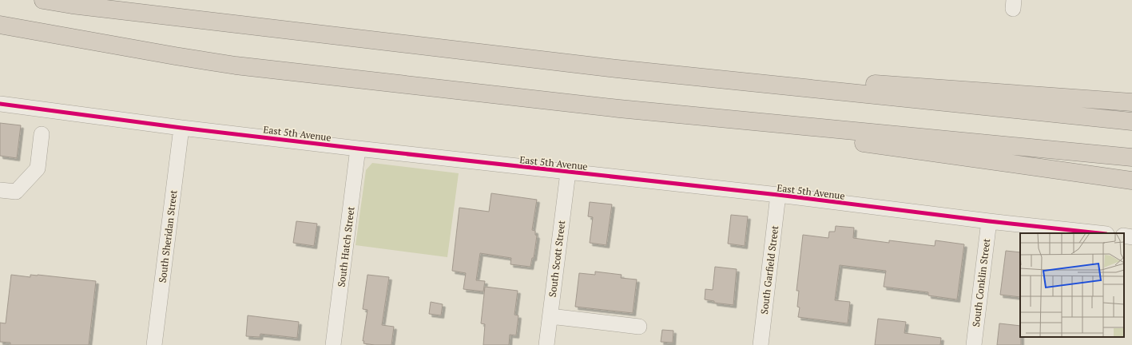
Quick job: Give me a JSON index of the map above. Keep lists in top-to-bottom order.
{
  "streets": {
    "street": [
      "East 5th Avenue",
      "South Sheridan Street",
      "South Hatch Street",
      "South Scott Street",
      "South Garfield Street",
      "South Conklin Street"
    ]
  },
  "crossings": [
    ["East 5th Avenue", "South Sheridan Street"],
    ["East 5th Avenue", "South Hatch Street"],
    ["East 5th Avenue", "South Scott Street"],
    ["East 5th Avenue", "South Garfield Street"],
    ["East 5th Avenue", "South Conklin Street"]
  ]
}
